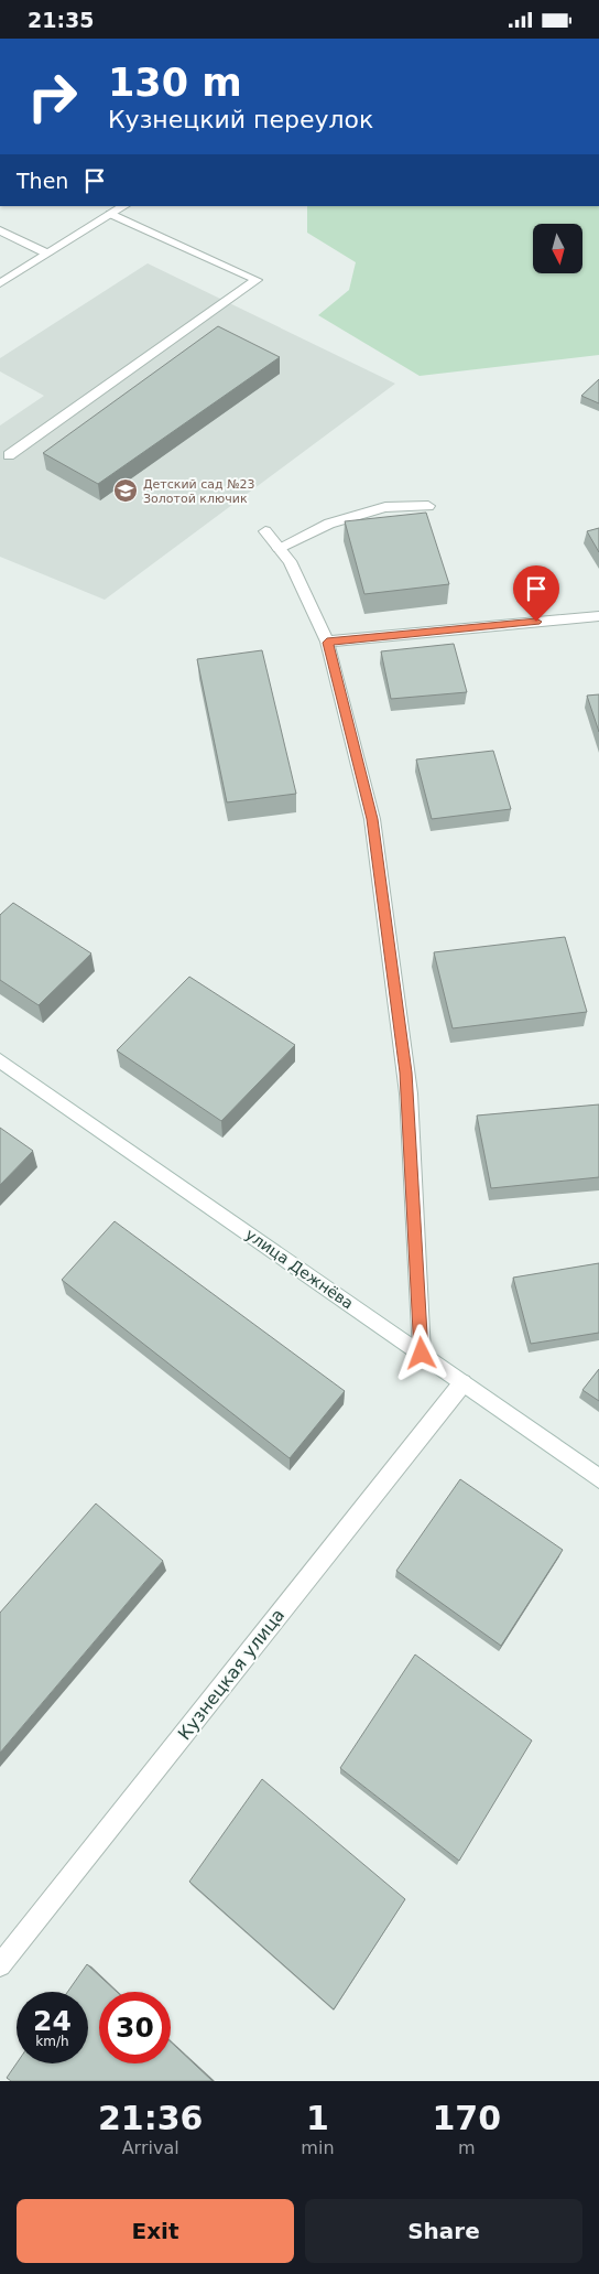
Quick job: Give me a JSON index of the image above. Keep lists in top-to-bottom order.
{
  "streets": {
    "street": ["улица Дежнёва", "Кузнецкая улица"]
  },
  "crossings": [
    ["улица Дежнёва", "Кузнецкая улица"]
  ],
  "places": {
    "school or university": ["Детский сад №23 Золотой ключик"]
  },
  "north": "bottom",
  "page": {
    "status": "21:35",
    "turn": ["130 m", "Кузнецкий переулок"],
    "then": "Then",
    "speed": "24 km/h",
    "limit": "30",
    "eta": [
      "21:36",
      "Arrival",
      "1",
      "min",
      "170",
      "m"
    ],
    "buttons": ["Exit", "Share"]
  }
}
